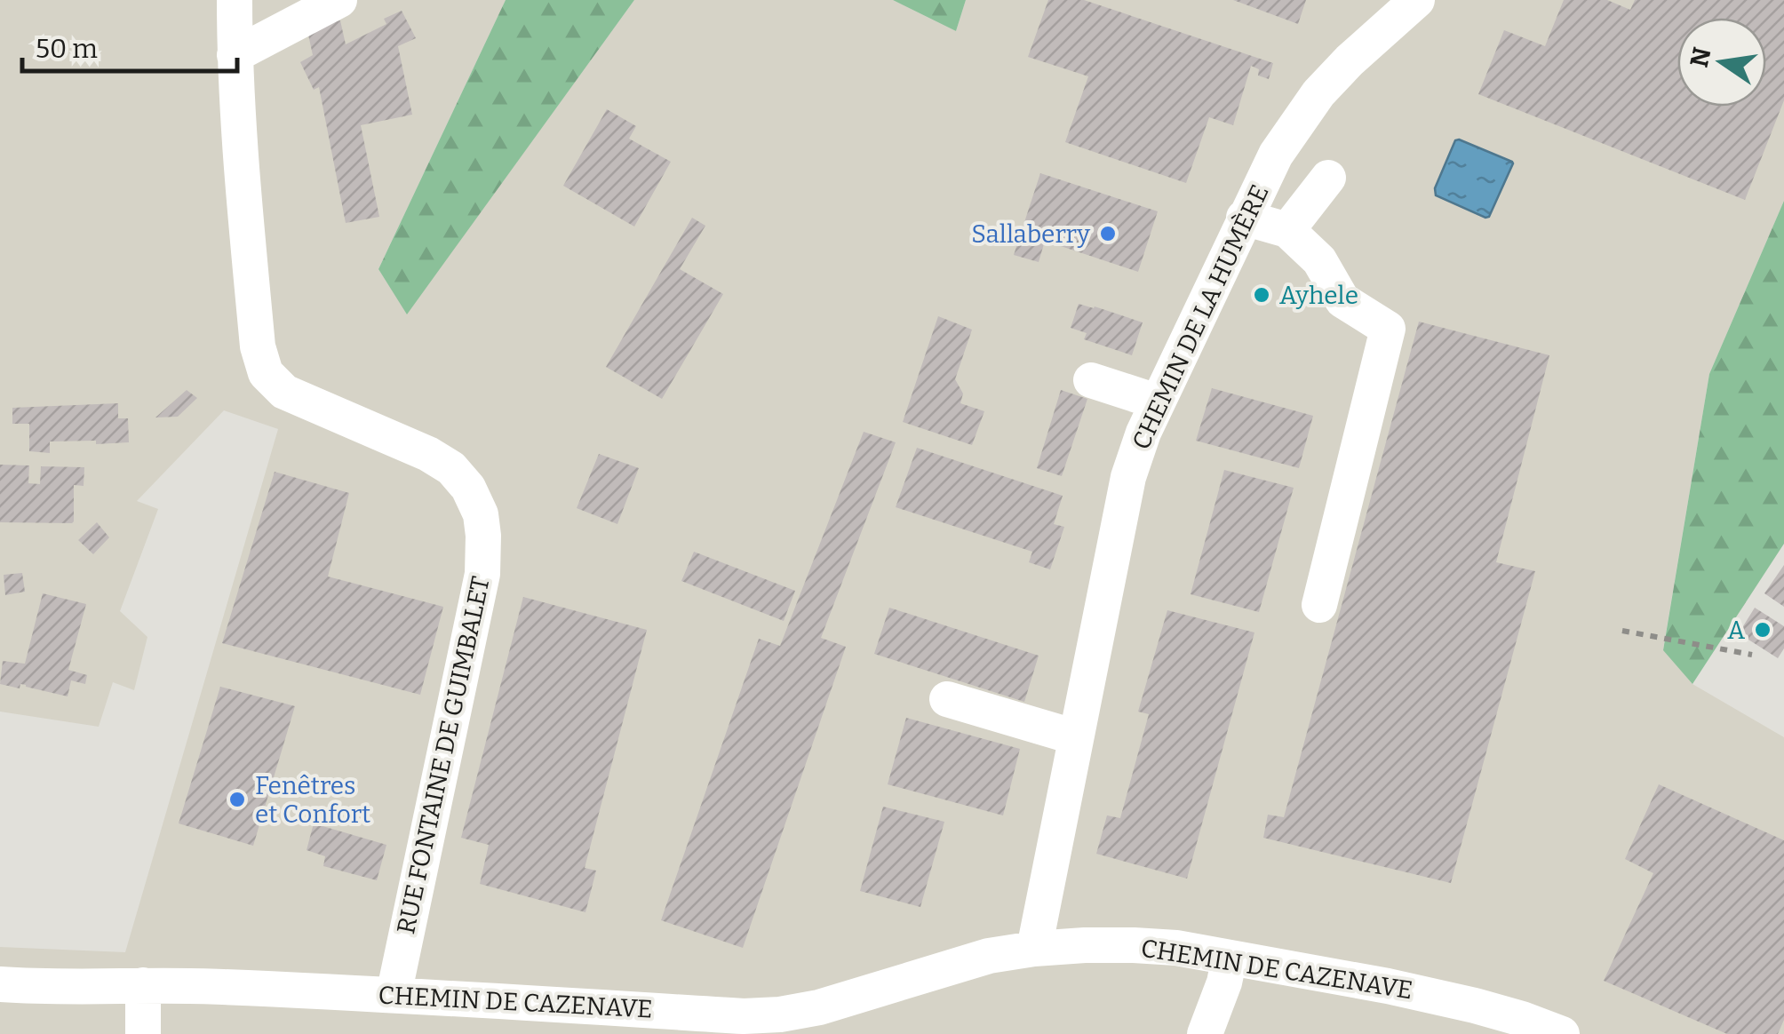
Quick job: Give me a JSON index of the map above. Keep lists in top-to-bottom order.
{
  "streets": {
    "street": ["CHEMIN DE LA HUMÈRE", "RUE FONTAINE DE GUIMBALET", "CHEMIN DE CAZENAVE"]
  },
  "crossings": [
    ["CHEMIN DE LA HUMÈRE", "CHEMIN DE CAZENAVE"],
    ["RUE FONTAINE DE GUIMBALET", "CHEMIN DE CAZENAVE"]
  ],
  "places": [
    "Sallaberry",
    "Ayhele",
    "A",
    "Fenêtres et Confort"
  ],
  "scale_bar": "50 m",
  "north": "left"
}
